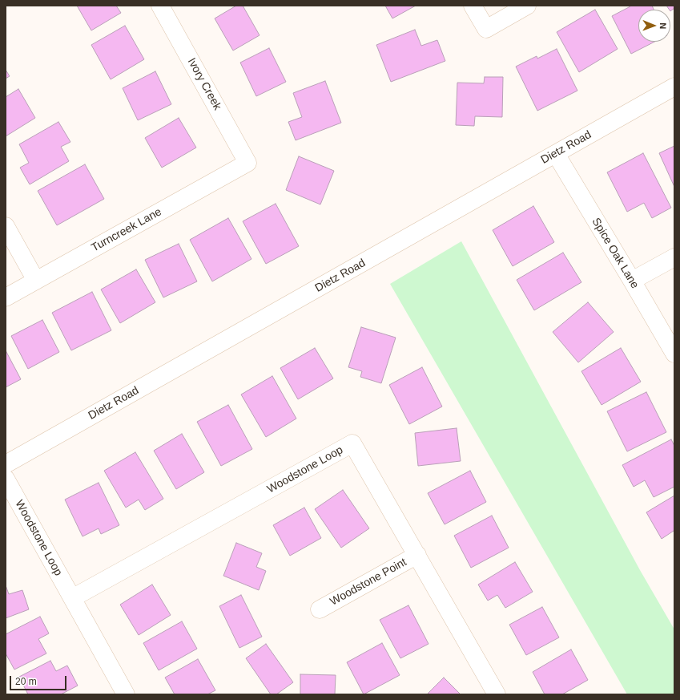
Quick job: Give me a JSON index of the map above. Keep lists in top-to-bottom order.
{
  "streets": {
    "street": [
      "Ivory Creek",
      "Dietz Road",
      "Turncreek Lane",
      "Spice Oak Lane",
      "Woodstone Loop",
      "Woodstone Point"
    ]
  },
  "crossings": [
    ["Ivory Creek", "Turncreek Lane"],
    ["Dietz Road", "Spice Oak Lane"],
    ["Woodstone Loop", "Woodstone Point"]
  ],
  "scale_bar": "20 m",
  "north": "right"
}
